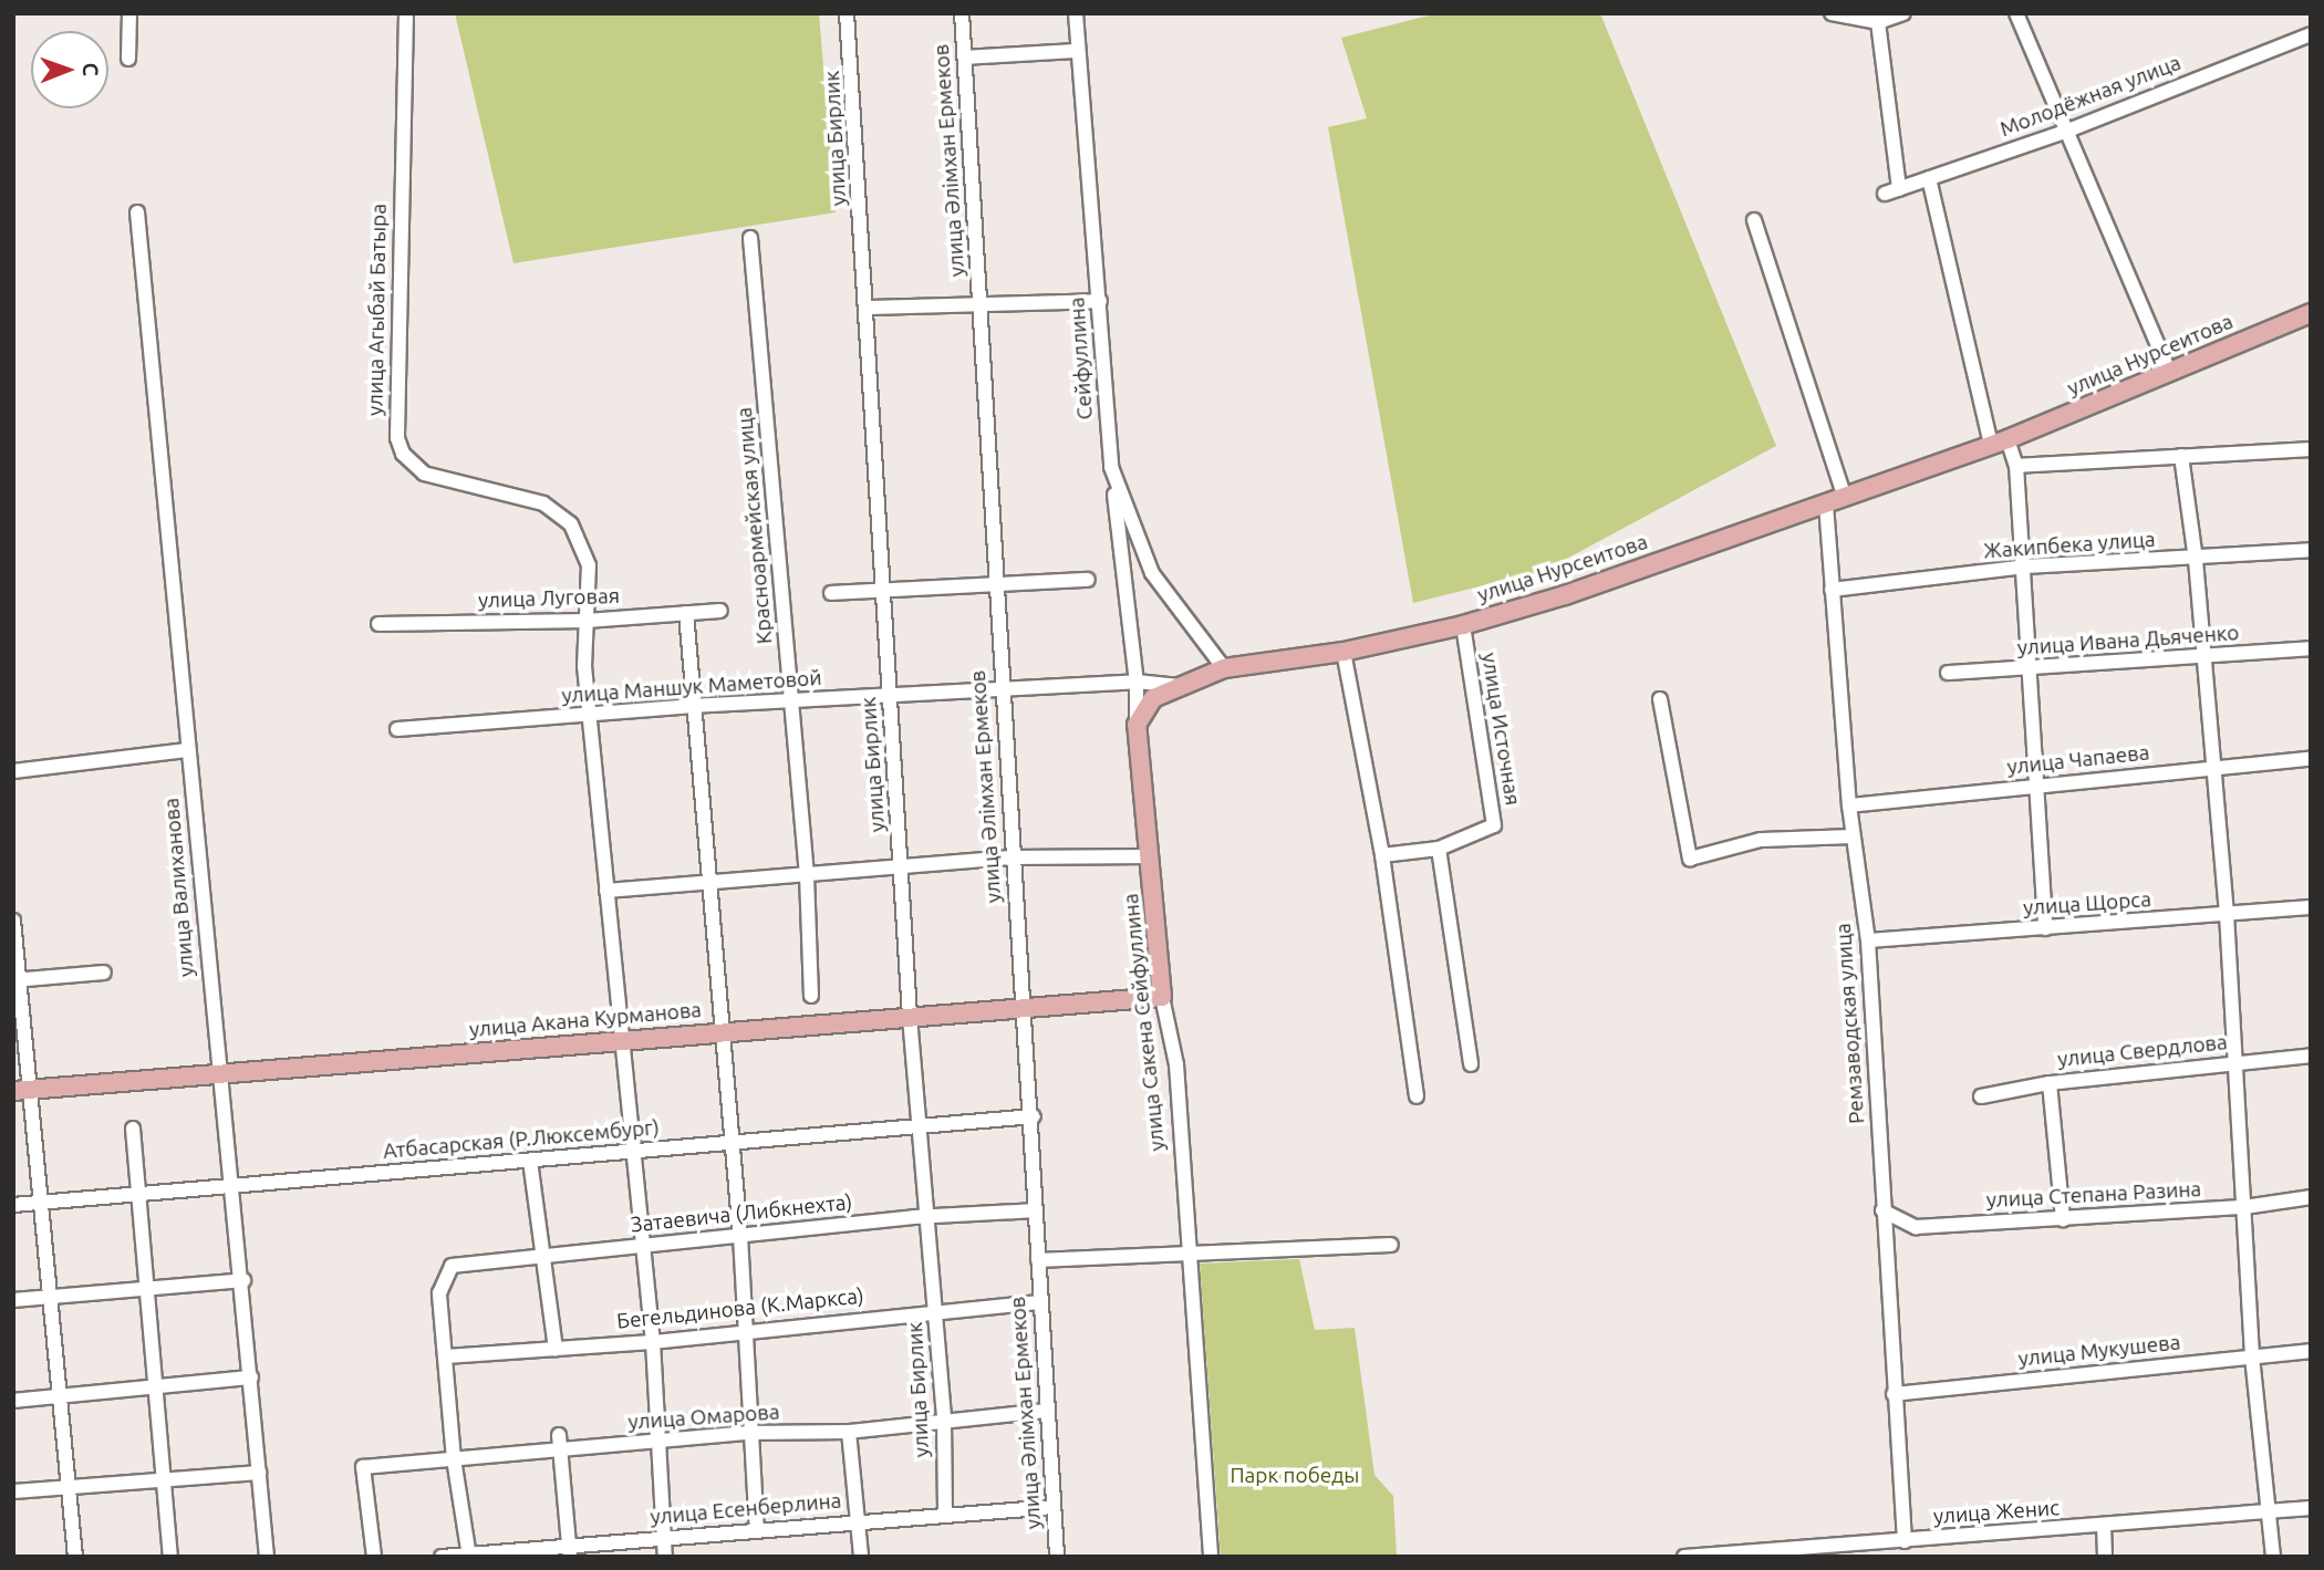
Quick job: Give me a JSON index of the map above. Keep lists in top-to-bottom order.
{
  "streets": {
    "main road": ["улица Нурсеитова", "улица Акана Курманова", "улица Сакена Сейфуллина"],
    "street": [
      "Молодёжная улица",
      "улица Бирлик",
      "улица Әлімхан Ермеков",
      "улица Агыбай Батыра",
      "Сейфуллина",
      "Красноармейская улица",
      "Жакипбека улица",
      "улица Луговая",
      "улица Ивана Дьяченко",
      "улица Маншук Маметовой",
      "улица Источная",
      "улица Чапаева",
      "улица Валиханова",
      "улица Щорса",
      "Ремзаводская улица",
      "улица Свердлова",
      "Атбасарская (Р.Люксембург)",
      "улица Степана Разина",
      "Затаевича (Либкнехта)",
      "Бегельдинова (К.Маркса)",
      "улица Мукушева",
      "улица Омарова",
      "улица Есенберлина",
      "улица Женис"
    ]
  },
  "crossings": [
    ["улица Бирлик", "улица Маншук Маметовой"],
    ["улица Бирлик", "улица Акана Курманова"],
    ["улица Бирлик", "Атбасарская (Р.Люксембург)"],
    ["улица Бирлик", "Затаевича (Либкнехта)"],
    ["улица Бирлик", "Бегельдинова (К.Маркса)"],
    ["улица Бирлик", "улица Омарова"],
    ["улица Бирлик", "улица Есенберлина"],
    ["улица Әлімхан Ермеков", "улица Маншук Маметовой"],
    ["улица Әлімхан Ермеков", "улица Акана Курманова"],
    ["улица Әлімхан Ермеков", "Атбасарская (Р.Люксембург)"],
    ["улица Әлімхан Ермеков", "Затаевича (Либкнехта)"],
    ["улица Әлімхан Ермеков", "Бегельдинова (К.Маркса)"],
    ["улица Әлімхан Ермеков", "улица Омарова"],
    ["улица Әлімхан Ермеков", "улица Есенберлина"],
    ["улица Агыбай Батыра", "улица Луговая"],
    ["улица Агыбай Батыра", "улица Маншук Маметовой"],
    ["улица Агыбай Батыра", "улица Акана Курманова"],
    ["улица Агыбай Батыра", "Атбасарская (Р.Люксембург)"],
    ["улица Агыбай Батыра", "Затаевича (Либкнехта)"],
    ["улица Агыбай Батыра", "Бегельдинова (К.Маркса)"],
    ["улица Агыбай Батыра", "улица Омарова"],
    ["улица Агыбай Батыра", "улица Есенберлина"],
    ["улица Нурсеитова", "Сейфуллина"],
    ["улица Нурсеитова", "улица Маншук Маметовой"],
    ["улица Нурсеитова", "улица Источная"],
    ["улица Нурсеитова", "улица Сакена Сейфуллина"],
    ["улица Нурсеитова", "Ремзаводская улица"],
    ["Сейфуллина", "улица Сакена Сейфуллина"],
    ["Красноармейская улица", "улица Маншук Маметовой"],
    ["Жакипбека улица", "Ремзаводская улица"],
    ["улица Маншук Маметовой", "улица Сакена Сейфуллина"],
    ["улица Чапаева", "Ремзаводская улица"],
    ["улица Валиханова", "улица Акана Курманова"],
    ["улица Валиханова", "Атбасарская (Р.Люксембург)"],
    ["улица Щорса", "Ремзаводская улица"],
    ["улица Акана Курманова", "улица Сакена Сейфуллина"],
    ["Ремзаводская улица", "улица Степана Разина"],
    ["Ремзаводская улица", "улица Мукушева"],
    ["Ремзаводская улица", "улица Женис"],
    ["Затаевича (Либкнехта)", "Бегельдинова (К.Маркса)"]
  ],
  "parks": ["Парк победы"],
  "north": "right"
}
